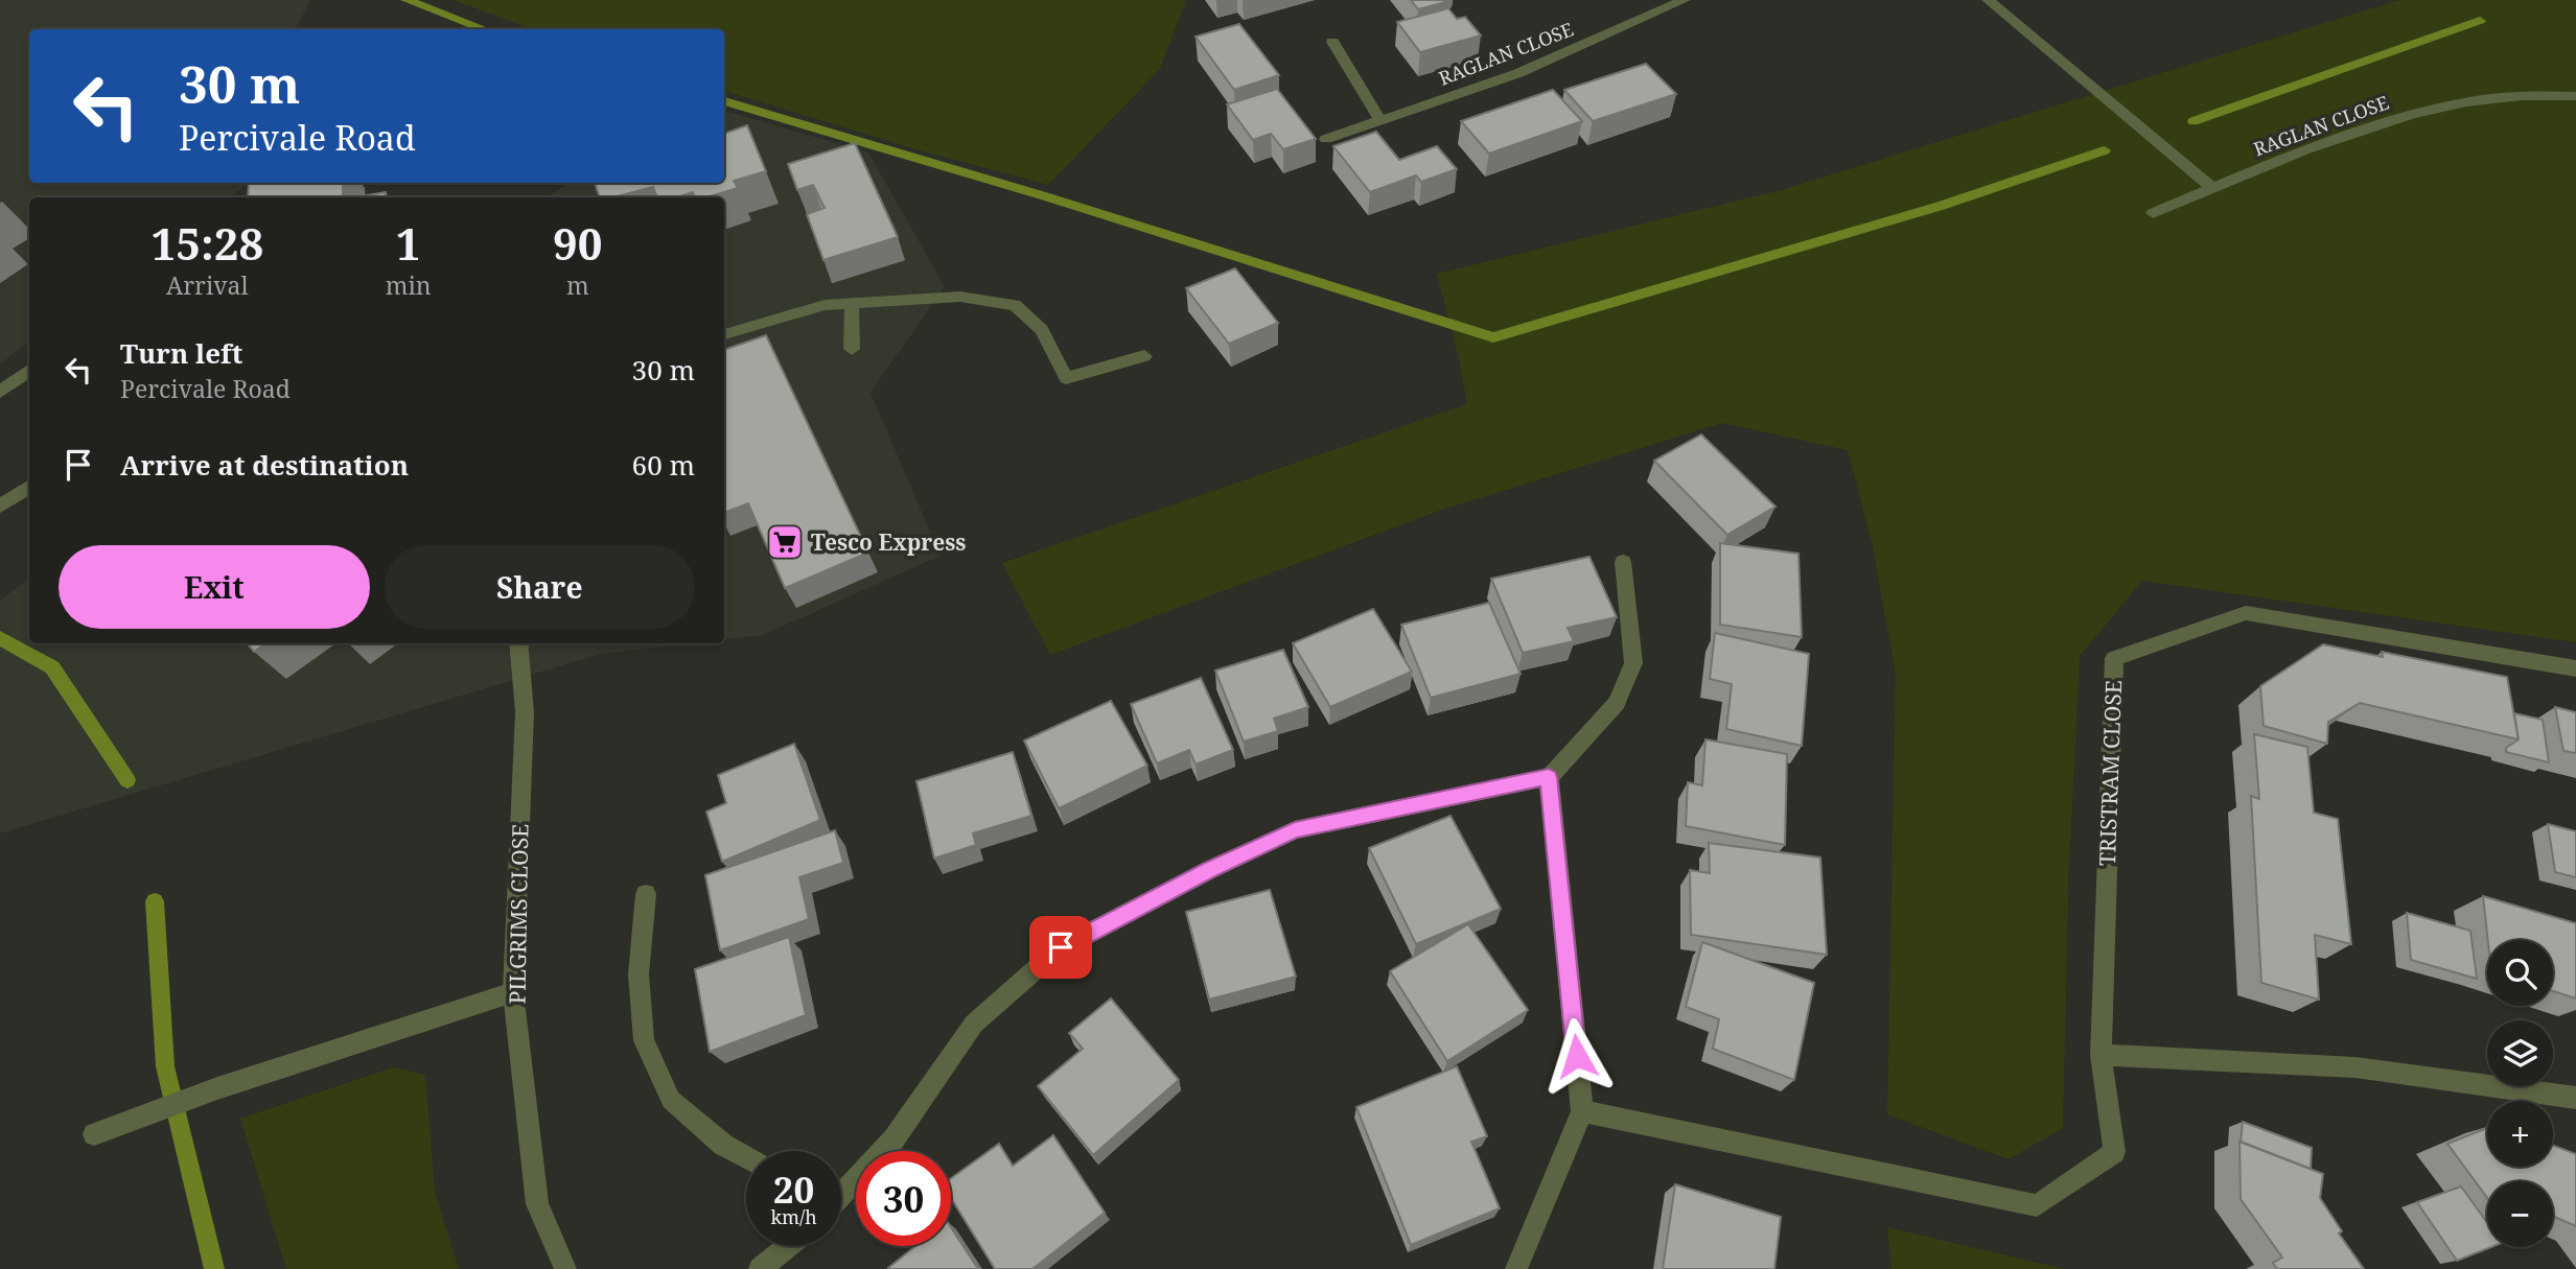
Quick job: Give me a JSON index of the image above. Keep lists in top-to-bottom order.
{
  "streets": {
    "street": ["RAGLAN CLOSE", "TRISTRAM CLOSE", "PILGRIMS CLOSE"]
  },
  "places": {
    "supermarket": ["Tesco Express"]
  },
  "page": {
    "turn": ["30 m", "Percivale Road"],
    "eta": [
      "15:28",
      "Arrival",
      "1",
      "min",
      "90",
      "m"
    ],
    "list": [
      {
        "name": "Turn left",
        "note": "Percivale Road",
        "value": "30 m"
      },
      {
        "name": "Arrive at destination",
        "value": "60 m"
      }
    ],
    "buttons": ["Exit", "Share"],
    "map_buttons": ["+", "−"],
    "speed": "20 km/h",
    "limit": "30"
  }
}
